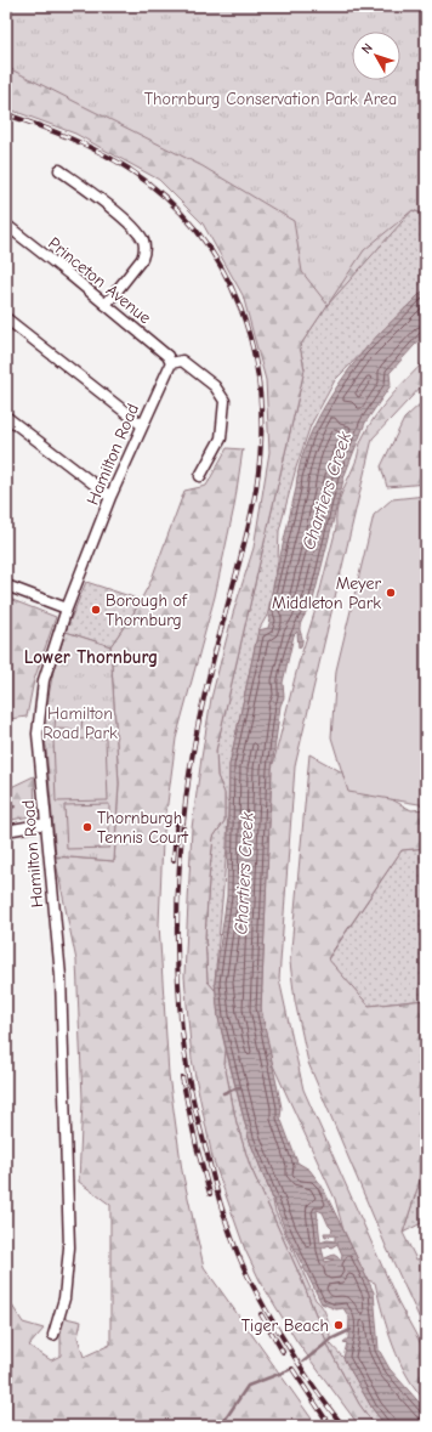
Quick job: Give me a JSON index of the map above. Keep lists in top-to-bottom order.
{
  "streets": {
    "street": ["Princeton Avenue", "Hamilton Road"]
  },
  "crossings": [
    ["Princeton Avenue", "Hamilton Road"]
  ],
  "districts": ["Lower Thornburg"],
  "water": ["Chartiers Creek"],
  "parks": ["Thornburg Conservation Park Area", "Hamilton Road Park"],
  "places": [
    "Meyer Middleton Park",
    "Borough of Thornburg",
    "Thornburgh Tennis Court",
    "Tiger Beach"
  ],
  "north": "top left"
}
